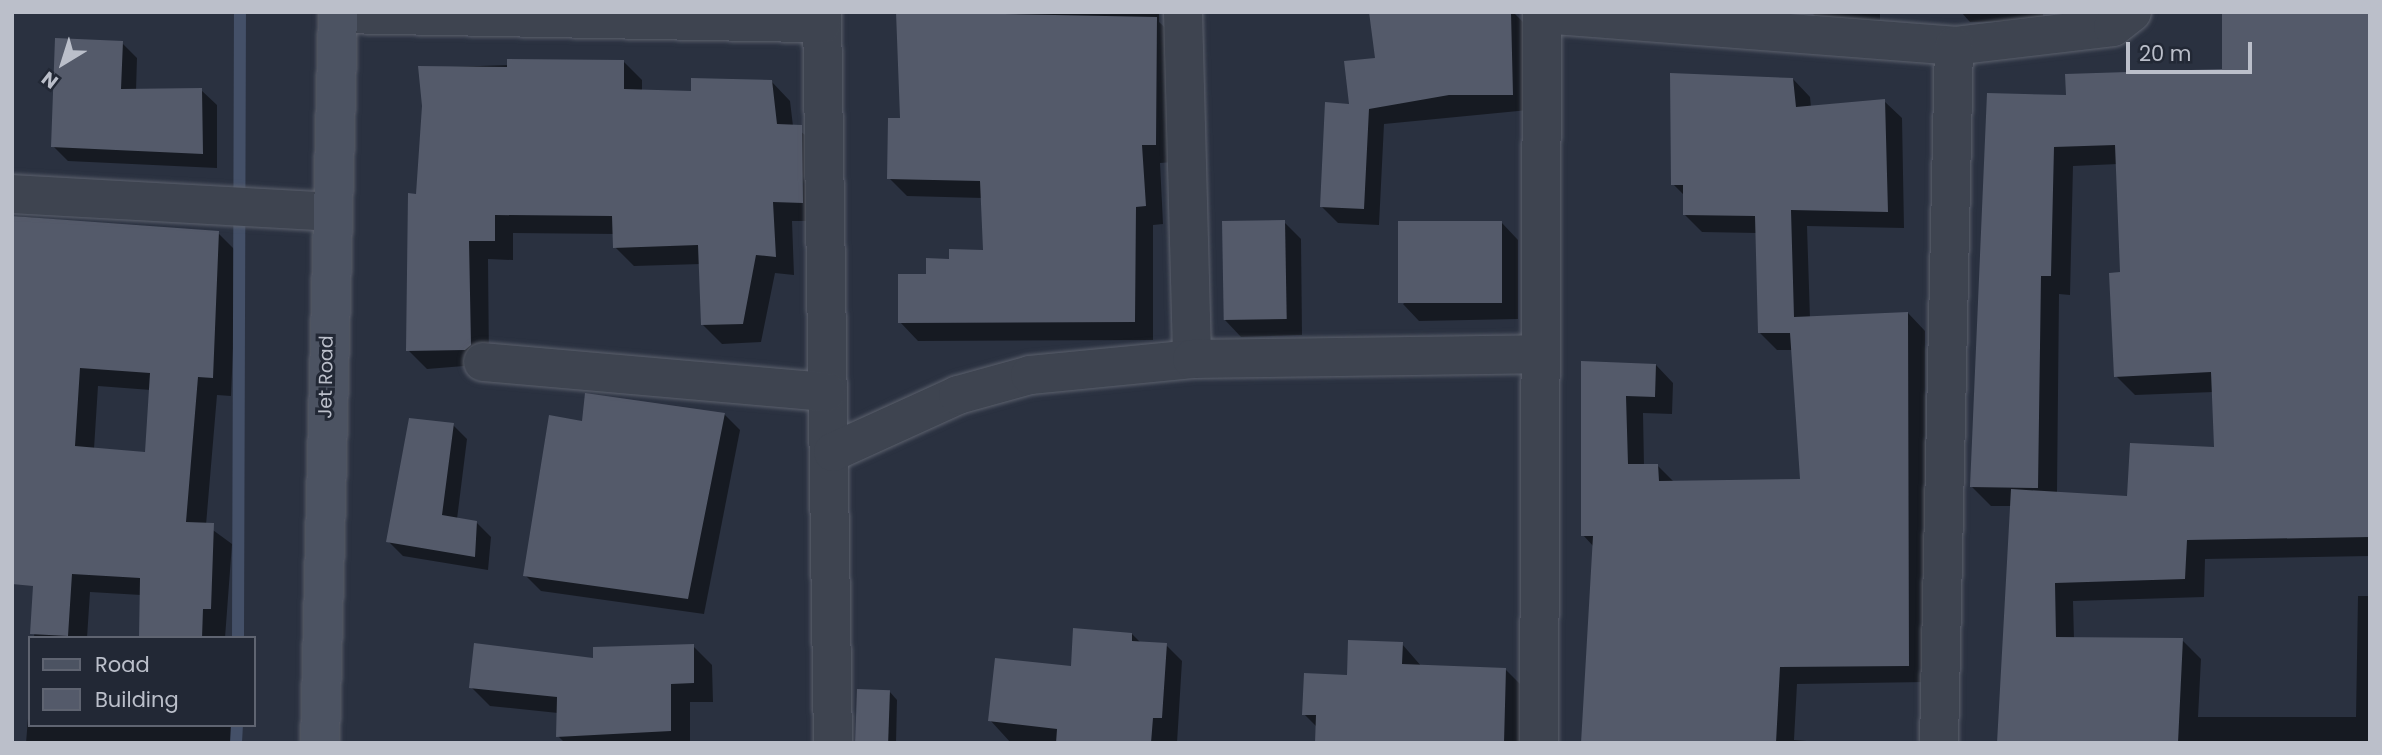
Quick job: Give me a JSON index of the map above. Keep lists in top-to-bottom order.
{
  "streets": {
    "main road": ["Jet Road"]
  },
  "legend": ["Road", "Building"],
  "scale_bar": "20 m",
  "north": "bottom left"
}
